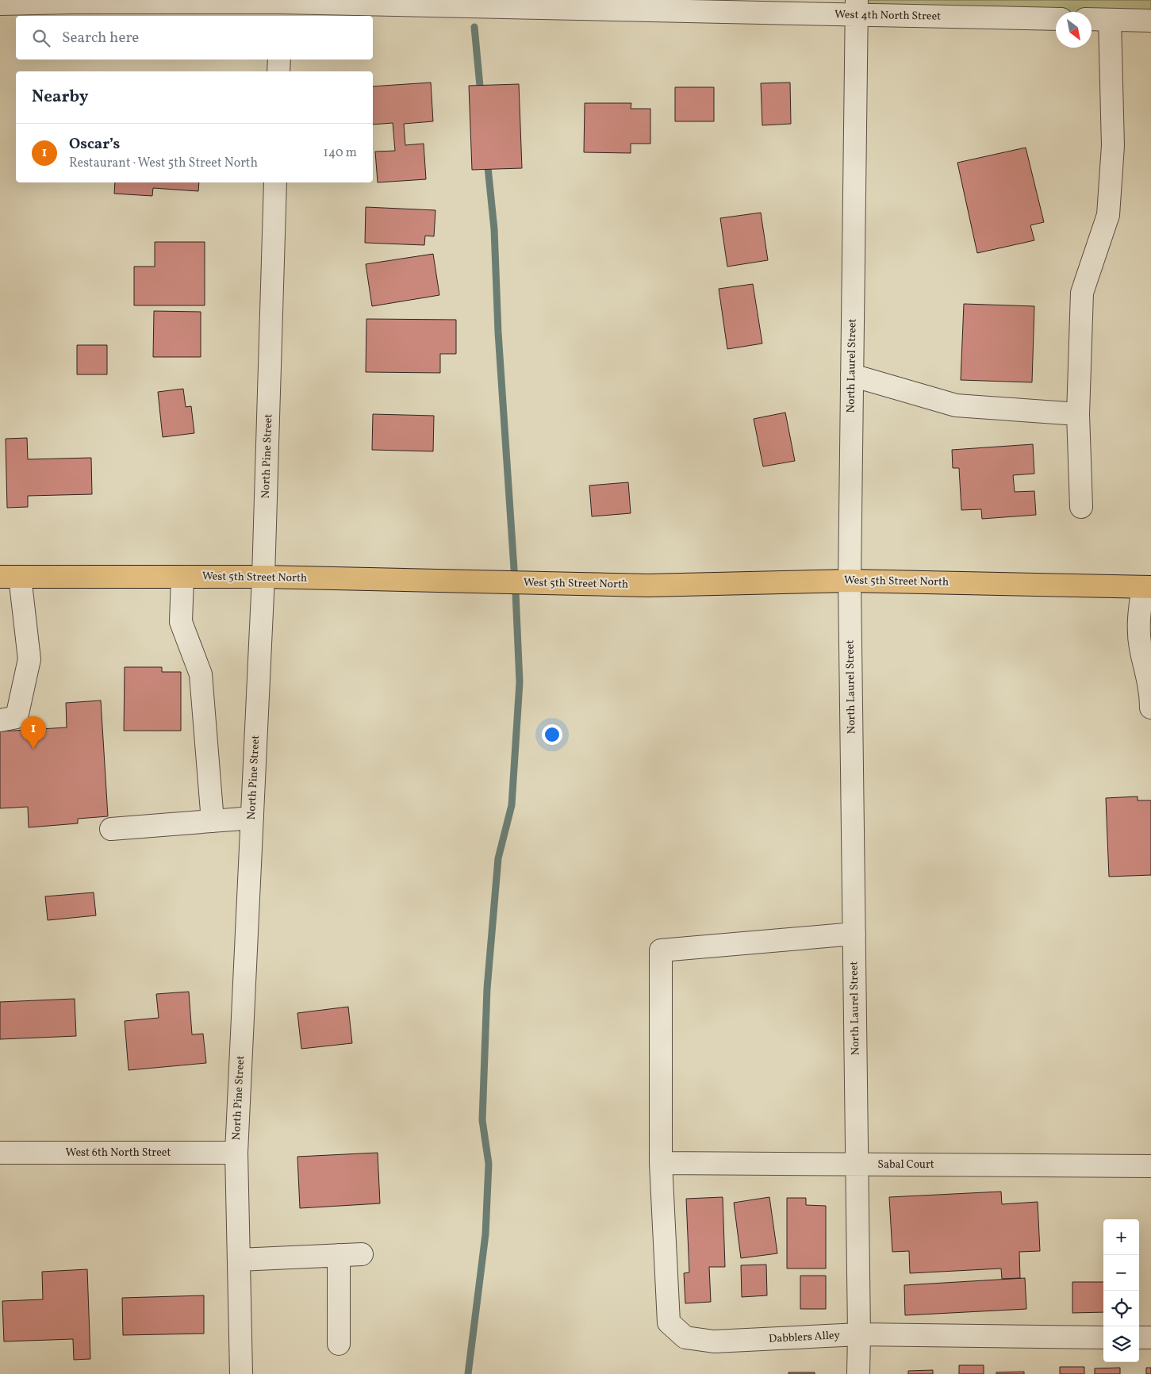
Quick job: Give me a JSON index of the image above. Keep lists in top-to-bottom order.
{
  "streets": {
    "main road": ["West 5th Street North"],
    "street": [
      "West 4th North Street",
      "North Laurel Street",
      "North Pine Street",
      "West 6th North Street",
      "Sabal Court",
      "Dabblers Alley"
    ]
  },
  "crossings": [
    ["West 4th North Street", "North Laurel Street"],
    ["North Laurel Street", "West 5th Street North"],
    ["North Laurel Street", "Sabal Court"],
    ["North Laurel Street", "Dabblers Alley"],
    ["North Pine Street", "West 5th Street North"],
    ["North Pine Street", "West 6th North Street"],
    ["Sabal Court", "Dabblers Alley"]
  ],
  "north": "bottom right",
  "page": {
    "search": "Search here",
    "heading": "Nearby",
    "list": [
      {
        "mark": "1",
        "name": "Oscar’s",
        "note": "Restaurant · West 5th Street North",
        "value": "140 m"
      }
    ],
    "pins": "1",
    "map_buttons": ["+", "−"]
  }
}
